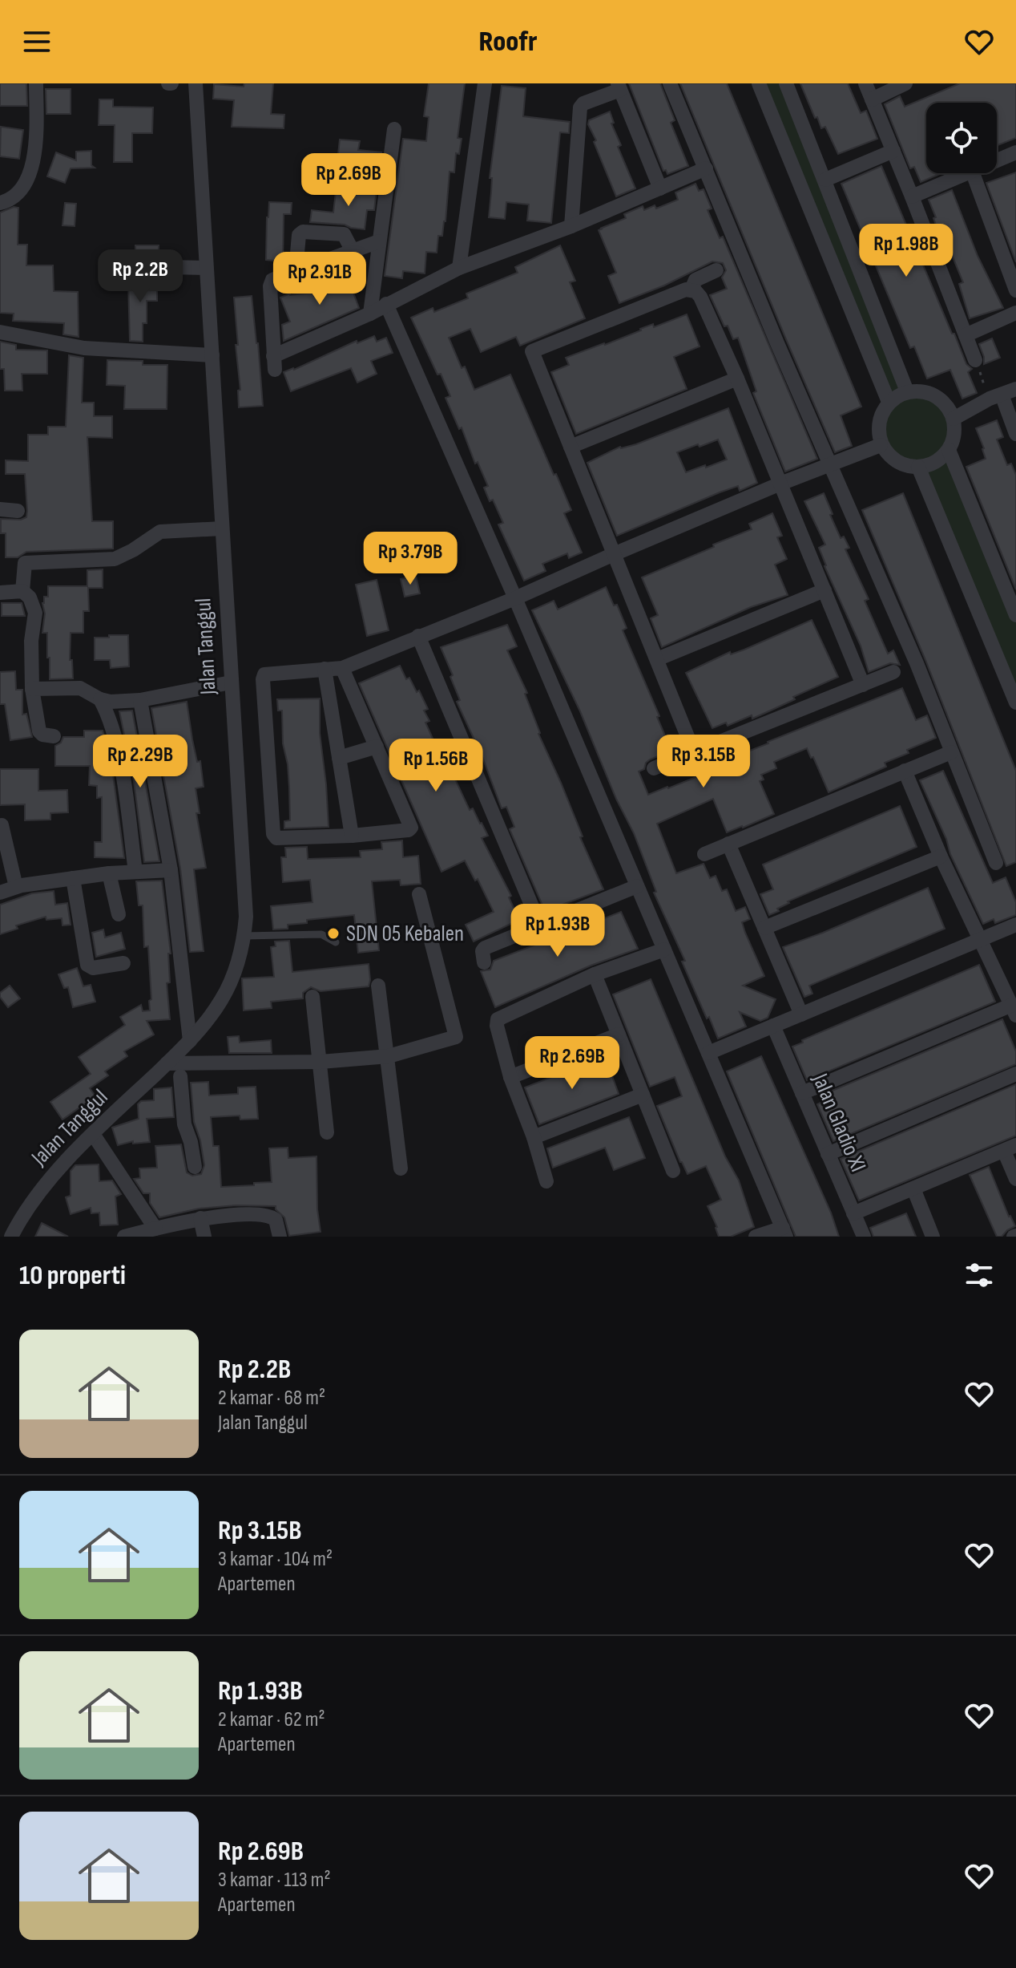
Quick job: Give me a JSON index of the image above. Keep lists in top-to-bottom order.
{
  "streets": {
    "street": ["Jalan Tanggul", "Jalan Gladio XI"]
  },
  "places": ["SDN 05 Kebalen"],
  "page": {
    "header": "Roofr",
    "price": [
      "Rp 2.69B",
      "Rp 1.98B",
      "Rp 2.2B",
      "Rp 2.91B",
      "Rp 3.79B",
      "Rp 2.29B",
      "Rp 3.15B",
      "Rp 1.56B",
      "Rp 1.93B",
      "Rp 2.69B"
    ],
    "heading": "10 properti",
    "list": [
      {
        "name": "Rp 2.2B",
        "note": "2 kamar · 68 m² · Jalan Tanggul"
      },
      {
        "name": "Rp 3.15B",
        "note": "3 kamar · 104 m² · Apartemen"
      },
      {
        "name": "Rp 1.93B",
        "note": "2 kamar · 62 m² · Apartemen"
      },
      {
        "name": "Rp 2.69B",
        "note": "3 kamar · 113 m² · Apartemen"
      }
    ]
  }
}
